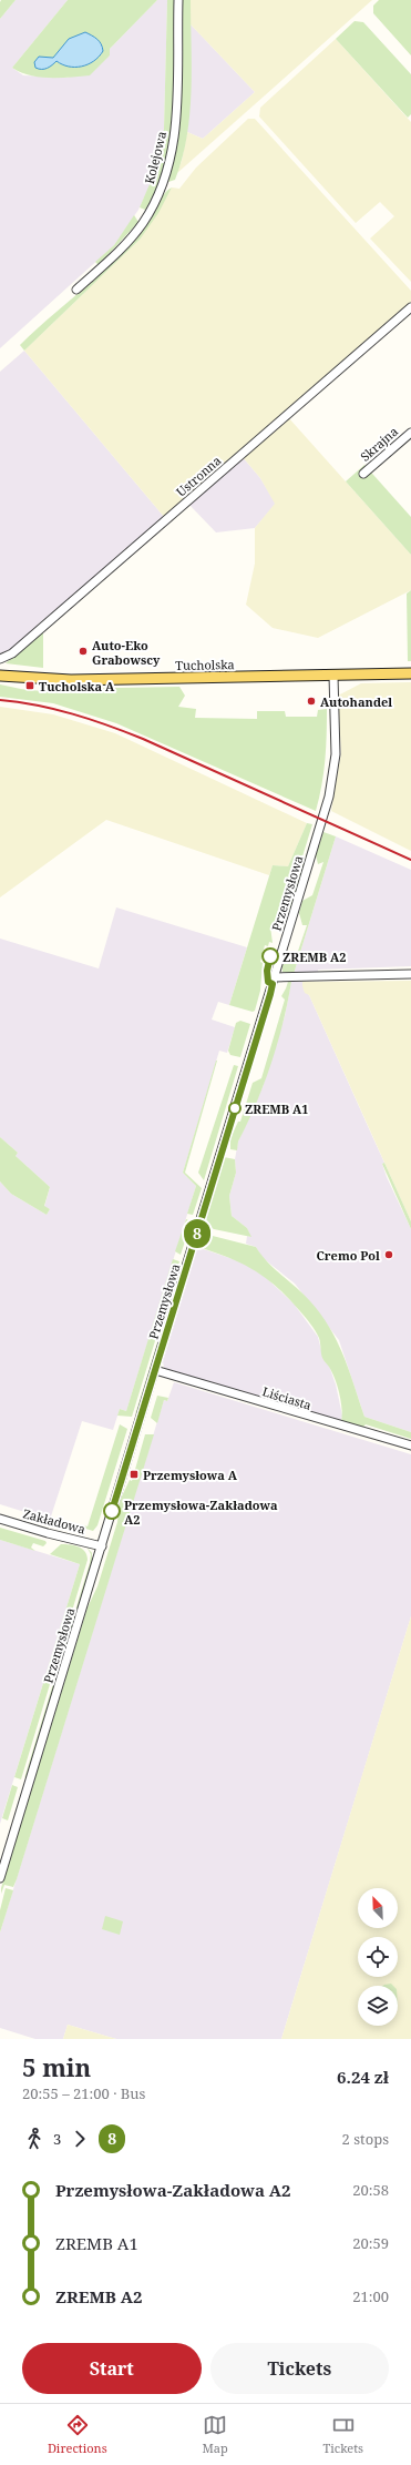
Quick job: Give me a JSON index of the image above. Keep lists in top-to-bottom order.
{
  "streets": {
    "main road": ["Tucholska"],
    "street": [
      "Kolejowa",
      "Skrajna",
      "Ustronna",
      "Przemysłowa",
      "Liściasta",
      "Zakładowa"
    ]
  },
  "crossings": [
    ["Tucholska", "Przemysłowa"],
    ["Przemysłowa", "Liściasta"],
    ["Przemysłowa", "Zakładowa"]
  ],
  "places": {
    "other": [
      "Auto-Eko Grabowscy",
      "Autohandel",
      "ZREMB A2",
      "ZREMB A1",
      "Cremo Pol",
      "Przemysłowa-Zakładowa A2"
    ],
    "transit": ["Tucholska A", "Przemysłowa A"]
  },
  "lines": ["bus line 8"],
  "north": "top left",
  "page": {
    "on_map": "8",
    "heading": ["5 min", "20:55 – 21:00 · Bus", "6.24 zł"],
    "legs": ["3", "8", "2 stops"],
    "list": [
      {
        "name": "Przemysłowa-Zakładowa A2",
        "value": "20:58"
      },
      {
        "name": "ZREMB A1",
        "value": "20:59"
      },
      {
        "name": "ZREMB A2",
        "value": "21:00"
      }
    ],
    "buttons": ["Start", "Tickets"],
    "tabs": ["Directions", "Map", "Tickets"]
  }
}
